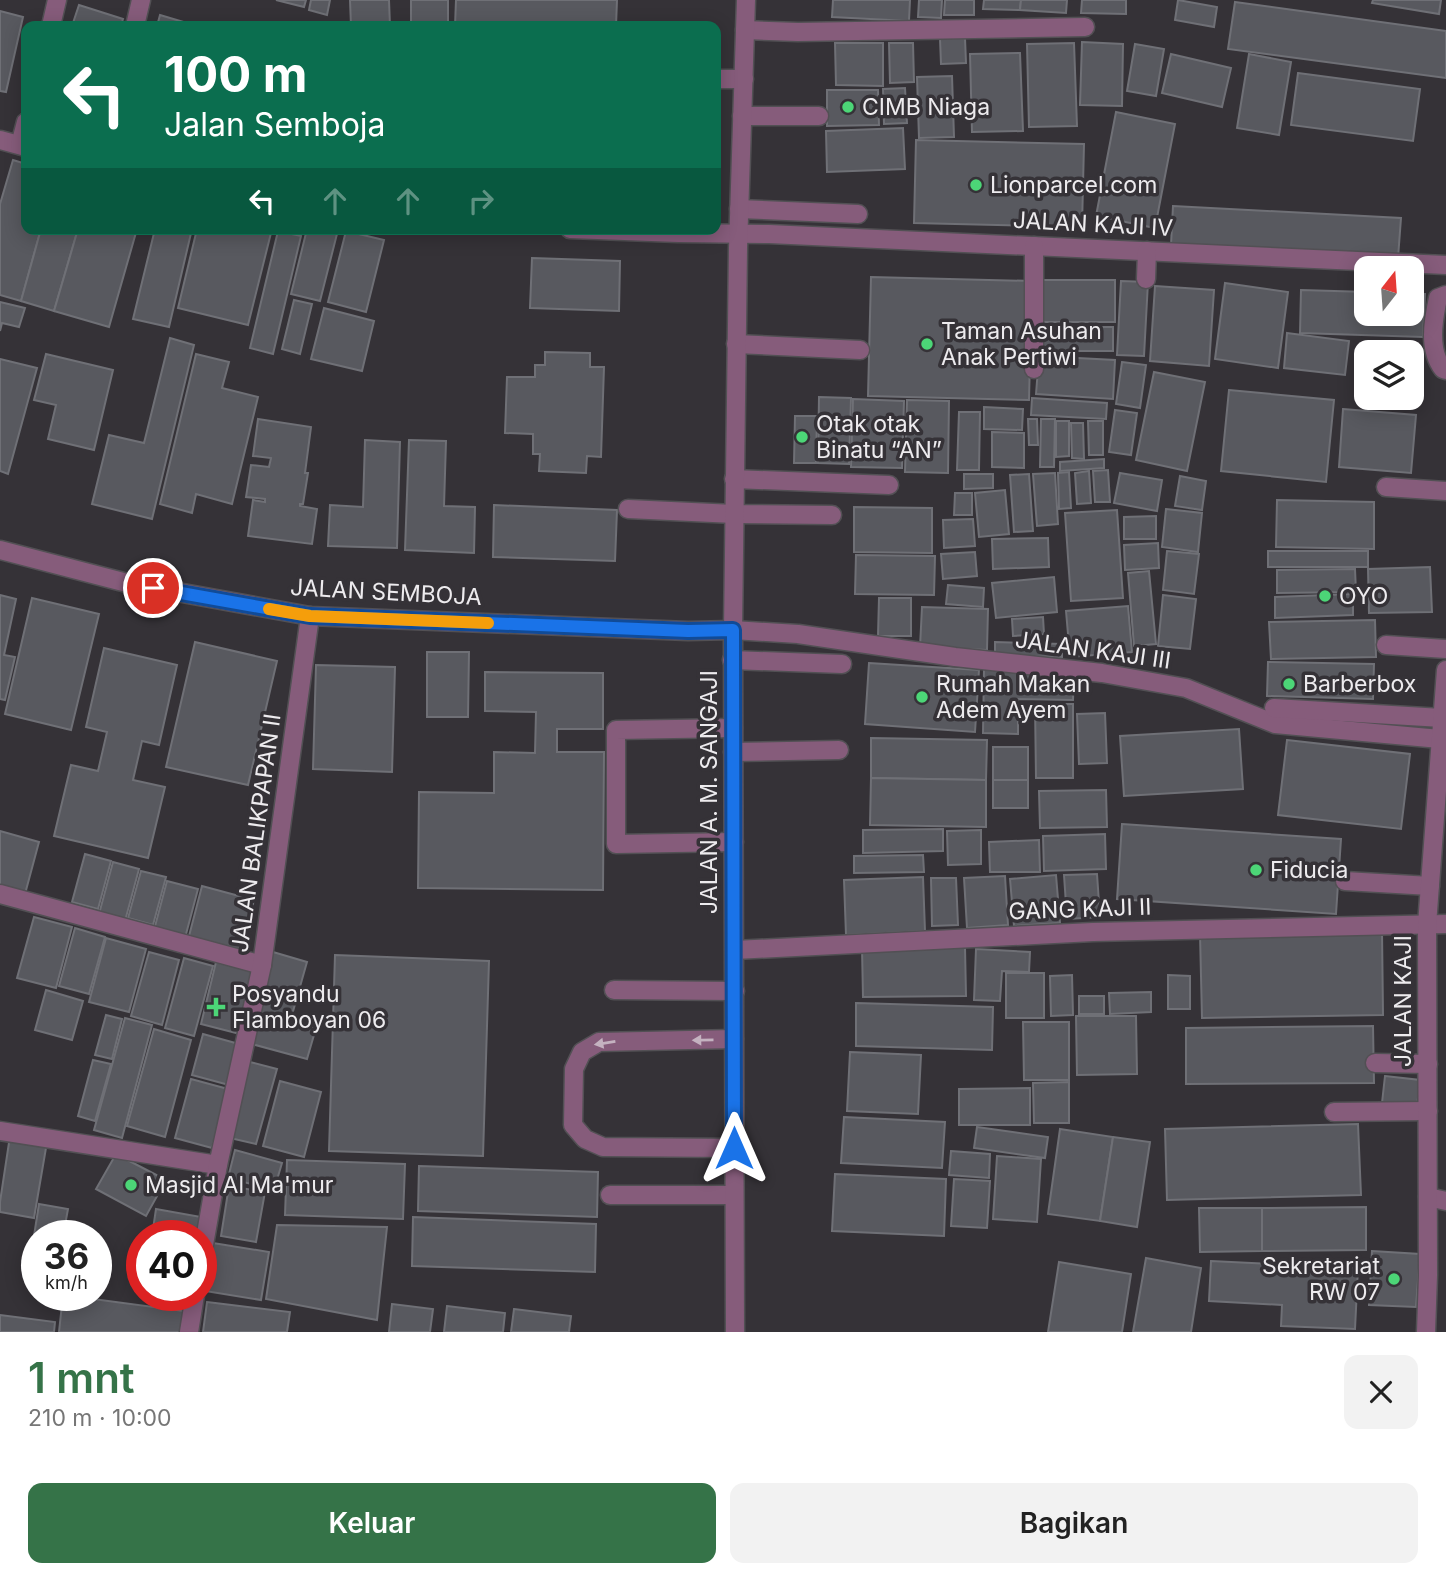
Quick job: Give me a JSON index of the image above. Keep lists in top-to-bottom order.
{
  "streets": {
    "street": [
      "JALAN KAJI IV",
      "JALAN SEMBOJA",
      "JALAN KAJI III",
      "JALAN A. M. SANGAJI",
      "JALAN BALIKPAPAN II",
      "GANG KAJI II",
      "JALAN KAJI"
    ]
  },
  "crossings": [
    ["JALAN KAJI IV", "JALAN A. M. SANGAJI"],
    ["JALAN SEMBOJA", "JALAN KAJI III"],
    ["JALAN SEMBOJA", "JALAN A. M. SANGAJI"],
    ["JALAN SEMBOJA", "JALAN BALIKPAPAN II"],
    ["JALAN KAJI III", "JALAN A. M. SANGAJI"],
    ["JALAN KAJI III", "JALAN KAJI"],
    ["JALAN A. M. SANGAJI", "GANG KAJI II"],
    ["GANG KAJI II", "JALAN KAJI"]
  ],
  "places": {
    "other": [
      "CIMB Niaga",
      "Lionparcel.com",
      "Taman Asuhan Anak Pertiwi",
      "Otak otak Binatu “AN”",
      "OYO",
      "Barberbox",
      "Rumah Makan Adem Ayem",
      "Fiducia",
      "Masjid Al Ma'mur",
      "Sekretariat RW 07"
    ],
    "health": ["Posyandu Flamboyan 06"]
  },
  "north": "top",
  "page": {
    "turn": ["100 m", "Jalan Semboja"],
    "speed": "36 km/h",
    "limit": "40",
    "heading": ["1 mnt", "210 m · 10:00"],
    "buttons": ["Keluar", "Bagikan"]
  }
}
